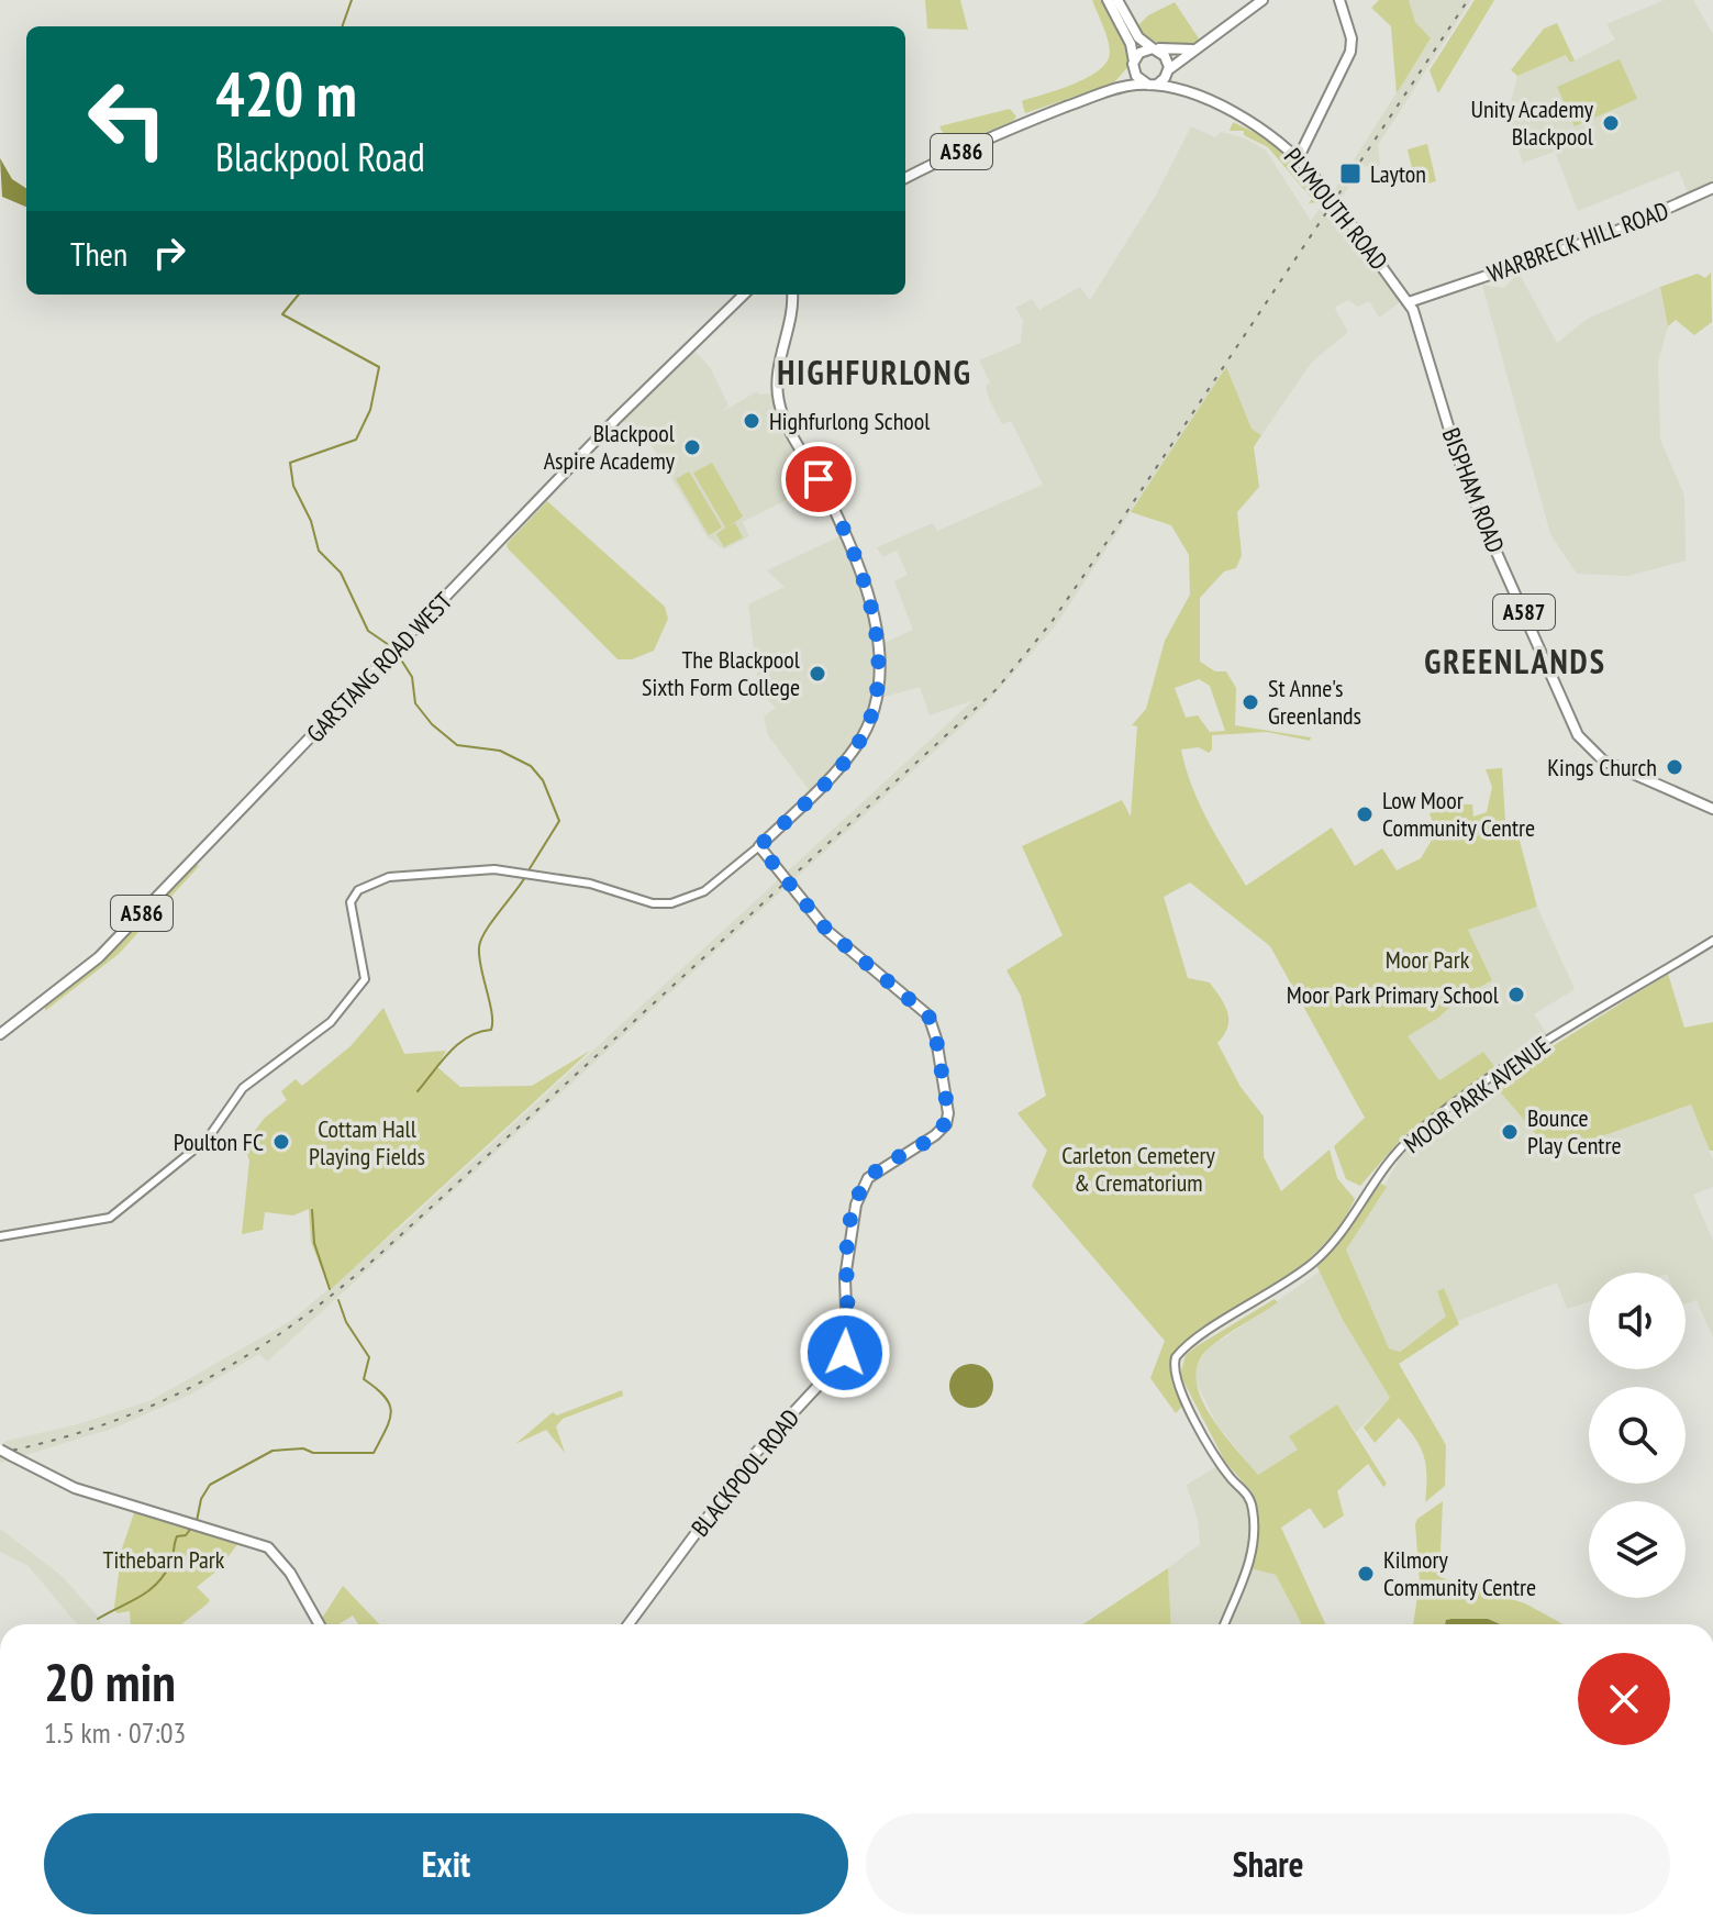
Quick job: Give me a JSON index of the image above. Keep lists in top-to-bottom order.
{
  "streets": {
    "main road": [
      "A586",
      "PLYMOUTH ROAD",
      "WARBRECK HILL ROAD",
      "BISPHAM ROAD",
      "A587",
      "GARSTANG ROAD WEST",
      "BLACKPOOL ROAD"
    ],
    "street": ["MOOR PARK AVENUE"]
  },
  "crossings": [
    ["A586", "PLYMOUTH ROAD"],
    ["PLYMOUTH ROAD", "WARBRECK HILL ROAD"],
    ["PLYMOUTH ROAD", "BISPHAM ROAD"],
    ["WARBRECK HILL ROAD", "BISPHAM ROAD"]
  ],
  "districts": ["HIGHFURLONG", "GREENLANDS"],
  "parks": [
    "Moor Park",
    "Cottam Hall Playing Fields",
    "Carleton Cemetery & Crematorium",
    "Tithebarn Park"
  ],
  "places": {
    "other": [
      "Unity Academy Blackpool",
      "Highfurlong School",
      "Blackpool Aspire Academy",
      "The Blackpool Sixth Form College",
      "St Anne's Greenlands",
      "Kings Church",
      "Low Moor Community Centre",
      "Moor Park Primary School",
      "Bounce Play Centre",
      "Poulton FC",
      "Kilmory Community Centre"
    ],
    "transit": ["Layton"]
  },
  "page": {
    "turn": ["420 m", "Blackpool Road"],
    "then": "Then",
    "heading": ["20 min", "1.5 km · 07:03"],
    "buttons": ["Exit", "Share"]
  }
}
